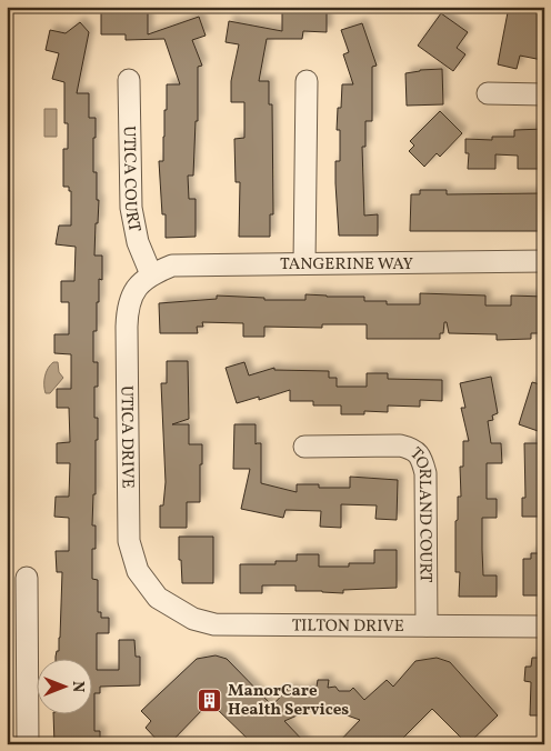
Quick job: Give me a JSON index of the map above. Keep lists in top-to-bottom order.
{
  "streets": {
    "street": [
      "UTICA COURT",
      "TANGERINE WAY",
      "UTICA DRIVE",
      "TORLAND COURT",
      "TILTON DRIVE"
    ]
  },
  "crossings": [
    ["UTICA COURT", "TANGERINE WAY"],
    ["UTICA COURT", "UTICA DRIVE"],
    ["TANGERINE WAY", "UTICA DRIVE"],
    ["UTICA DRIVE", "TILTON DRIVE"],
    ["TORLAND COURT", "TILTON DRIVE"]
  ],
  "places": {
    "building": ["ManorCare Health Services"]
  },
  "north": "right"
}
